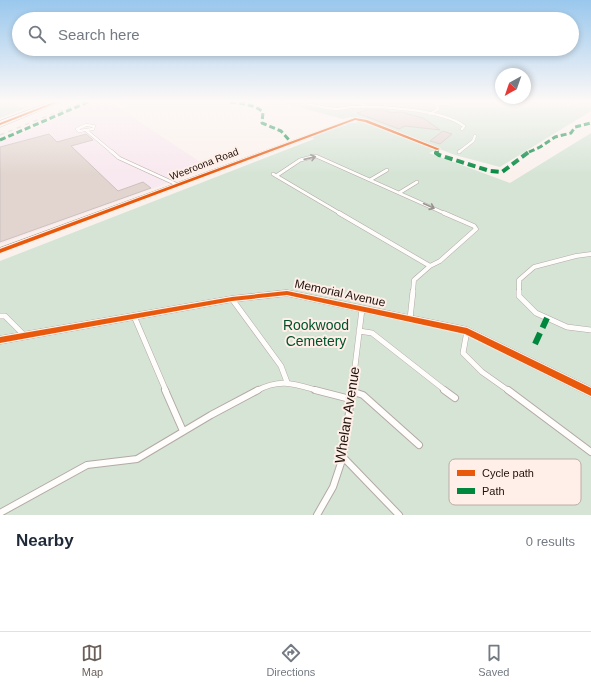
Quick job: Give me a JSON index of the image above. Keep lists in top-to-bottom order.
{
  "streets": {
    "street": ["Weeroona Road", "Memorial Avenue"],
    "lane": ["Whelan Avenue"]
  },
  "crossings": [
    ["Memorial Avenue", "Whelan Avenue"]
  ],
  "parks": ["Rookwood Cemetery"],
  "legend": ["Cycle path", "Path"],
  "north": "bottom left",
  "page": {
    "search": "Search here",
    "heading": ["Nearby", "0 results"],
    "nav": ["Map", "Directions", "Saved"]
  }
}
